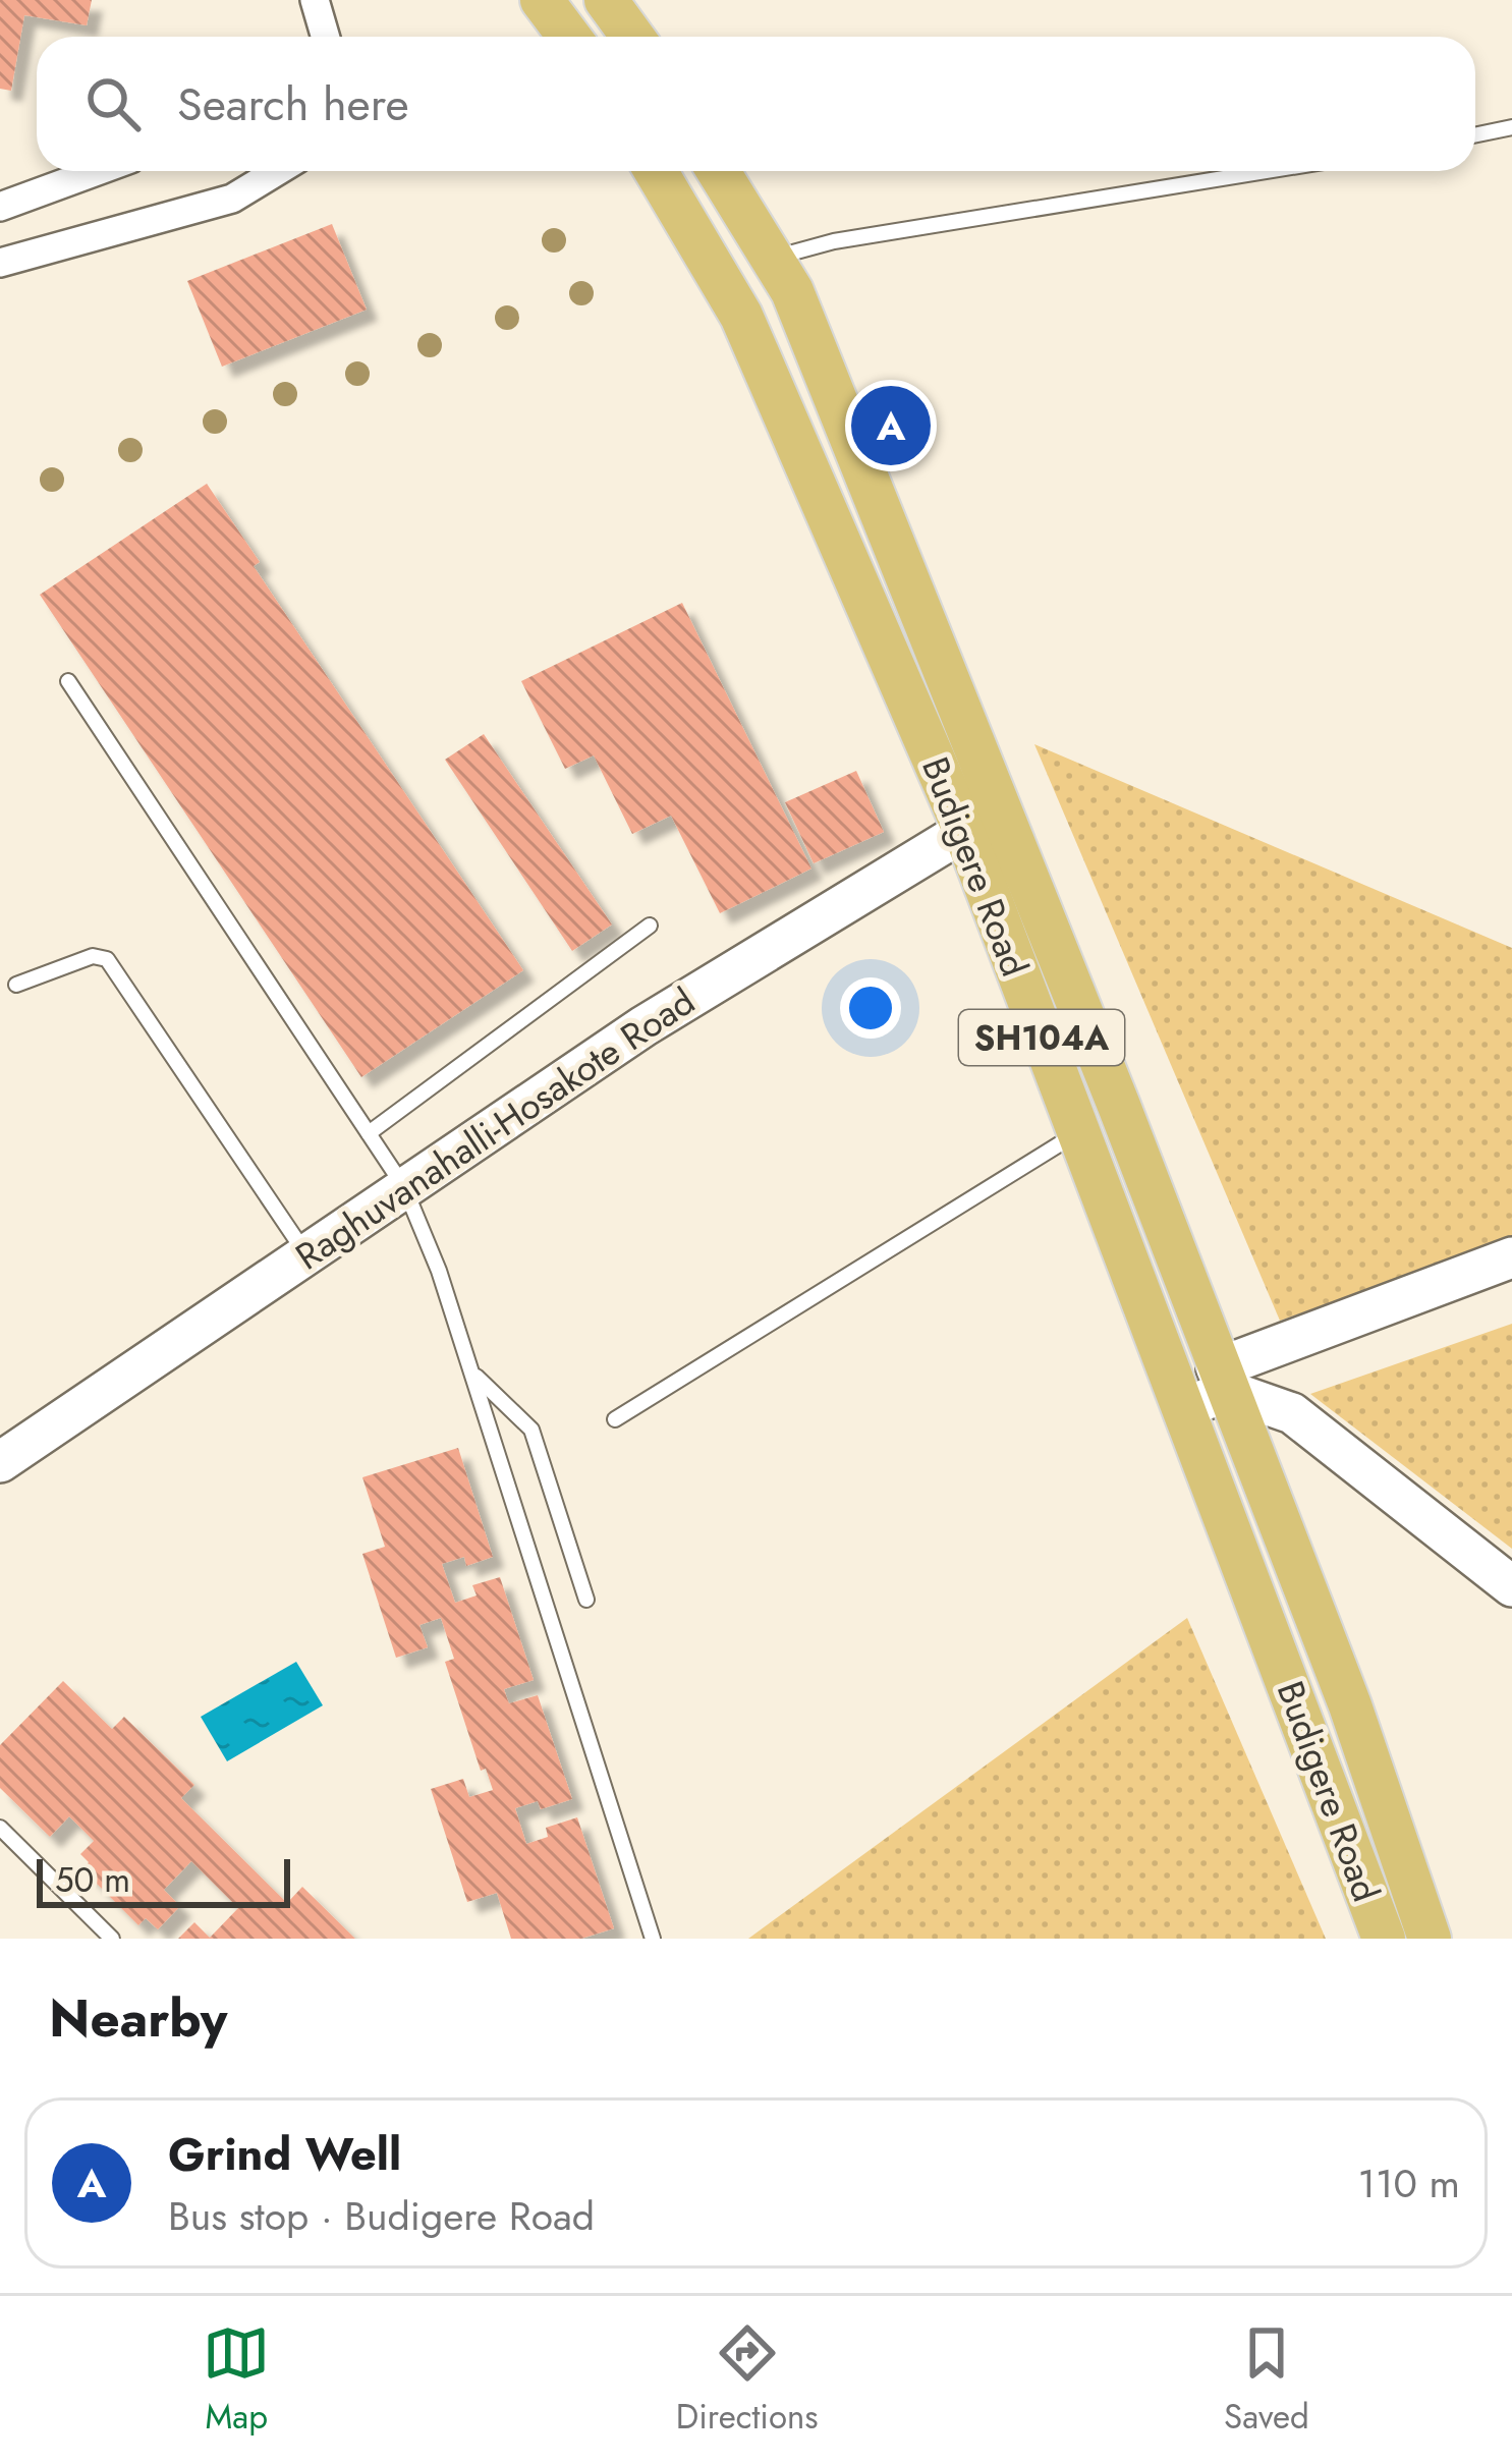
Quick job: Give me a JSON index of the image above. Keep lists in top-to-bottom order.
{
  "streets": {
    "main road": ["Budigere Road", "SH104A", "Raghuvanahalli-Hosakote Road"]
  },
  "crossings": [
    ["Budigere Road", "Raghuvanahalli-Hosakote Road"]
  ],
  "scale_bar": "50 m",
  "page": {
    "search": "Search here",
    "pins": "A",
    "scale": "50 m",
    "heading": "Nearby",
    "list": [
      {
        "mark": "A",
        "name": "Grind Well",
        "note": "Bus stop · Budigere Road",
        "value": "110 m"
      }
    ],
    "nav": ["Map", "Directions", "Saved"]
  }
}
